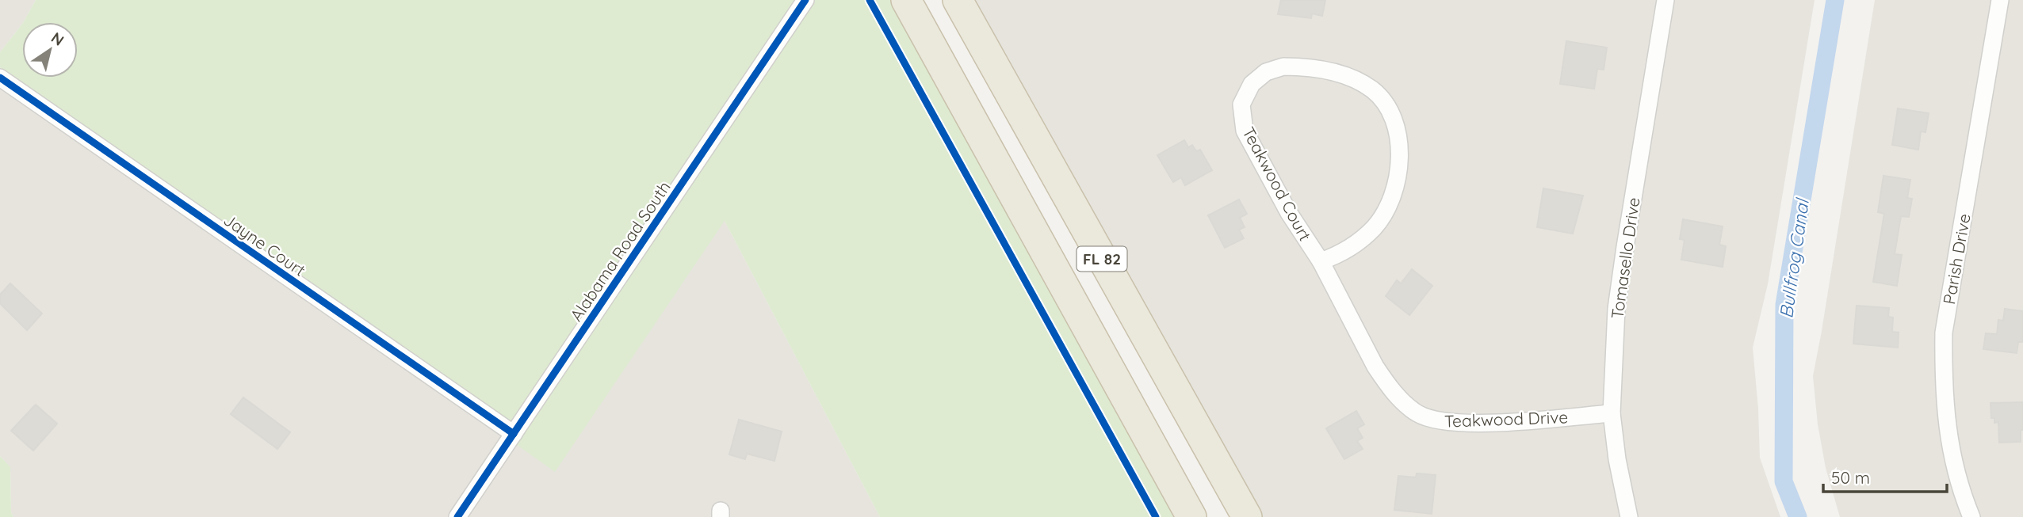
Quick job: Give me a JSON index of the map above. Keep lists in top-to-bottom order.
{
  "streets": {
    "highway": ["FL 82"],
    "street": [
      "Teakwood Court",
      "Jayne Court",
      "Alabama Road South",
      "Tomasello Drive",
      "Parish Drive",
      "Teakwood Drive"
    ]
  },
  "crossings": [
    ["Teakwood Court", "Teakwood Drive"],
    ["Jayne Court", "Alabama Road South"],
    ["Tomasello Drive", "Teakwood Drive"]
  ],
  "water": ["Bullfrog Canal"],
  "scale_bar": "50 m",
  "north": "top right"
}
